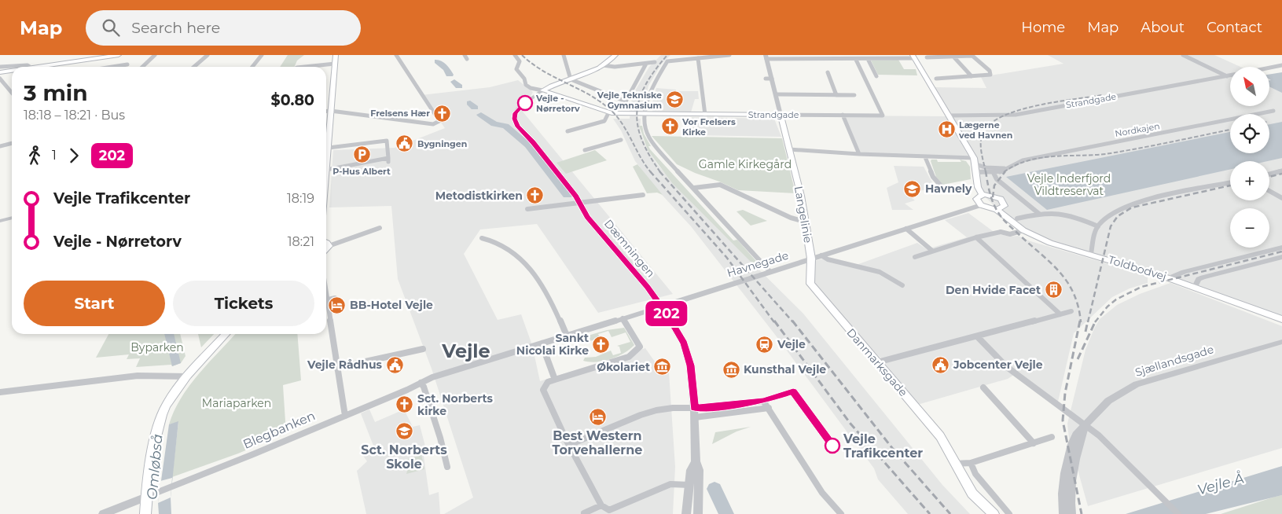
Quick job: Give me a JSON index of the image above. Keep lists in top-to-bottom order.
{
  "streets": {
    "main road": [
      "Strandgade",
      "Langelinie",
      "Toldbodvej",
      "Danmarksgade"
    ],
    "street": [
      "Nordkajen",
      "Dæmningen",
      "Havnegade",
      "Sjællandsgade",
      "Blegbanken"
    ]
  },
  "crossings": [
    ["Strandgade", "Langelinie"],
    ["Nordkajen", "Langelinie"],
    ["Langelinie", "Havnegade"],
    ["Langelinie", "Danmarksgade"],
    ["Dæmningen", "Havnegade"],
    ["Dæmningen", "Blegbanken"],
    ["Havnegade", "Danmarksgade"],
    ["Havnegade", "Blegbanken"]
  ],
  "districts": ["Vejle"],
  "water": ["Omløbså", "Vejle Å"],
  "parks": [
    "Gamle Kirkegård",
    "Vejle Inderfjord Vildtreservat",
    "Byparken",
    "Mariaparken"
  ],
  "places": {
    "school or university": ["Vejle Tekniske Gymnasium", "Havnely", "Sct. Norberts Skole"],
    "other": ["Vejle - Nørretorv", "Vejle Trafikcenter"],
    "church": [
      "Frelsens Hær",
      "Vor Frelsers Kirke",
      "Metodistkirken",
      "Sankt Nicolai Kirke",
      "Sct. Norberts kirke"
    ],
    "hospital": ["Lægerne ved Havnen"],
    "public building": ["Bygningen", "Vejle Rådhus", "Jobcenter Vejle"],
    "parking": ["P-Hus Albert"],
    "building": ["Den Hvide Facet"],
    "hotel": ["BB-Hotel Vejle", "Best Western Torvehallerne"],
    "station": ["Vejle"],
    "museum": ["Økolariet", "Kunsthal Vejle"]
  },
  "lines": ["bus line 202"],
  "north": "top left",
  "page": {
    "header": "Map",
    "search": "Search here",
    "nav": [
      "Home",
      "Map",
      "About",
      "Contact"
    ],
    "on_map": "202",
    "map_buttons": ["+", "−"],
    "heading": ["3 min", "18:18 – 18:21 · Bus", "$0.80"],
    "legs": ["1", "202"],
    "list": [
      {
        "name": "Vejle Trafikcenter",
        "value": "18:19"
      },
      {
        "name": "Vejle - Nørretorv",
        "value": "18:21"
      }
    ],
    "buttons": ["Start", "Tickets"]
  }
}
